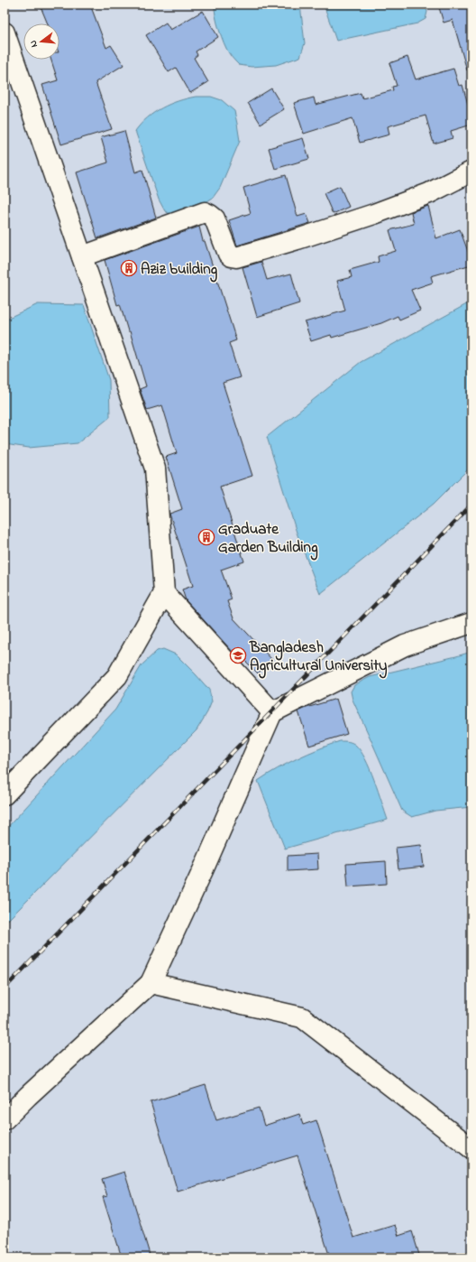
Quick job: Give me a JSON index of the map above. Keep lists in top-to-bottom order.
{
  "places": {
    "building": ["Aziz building", "Graduate Garden Building"],
    "school or university": ["Bangladesh Agricultural University"]
  },
  "north": "left"
}
